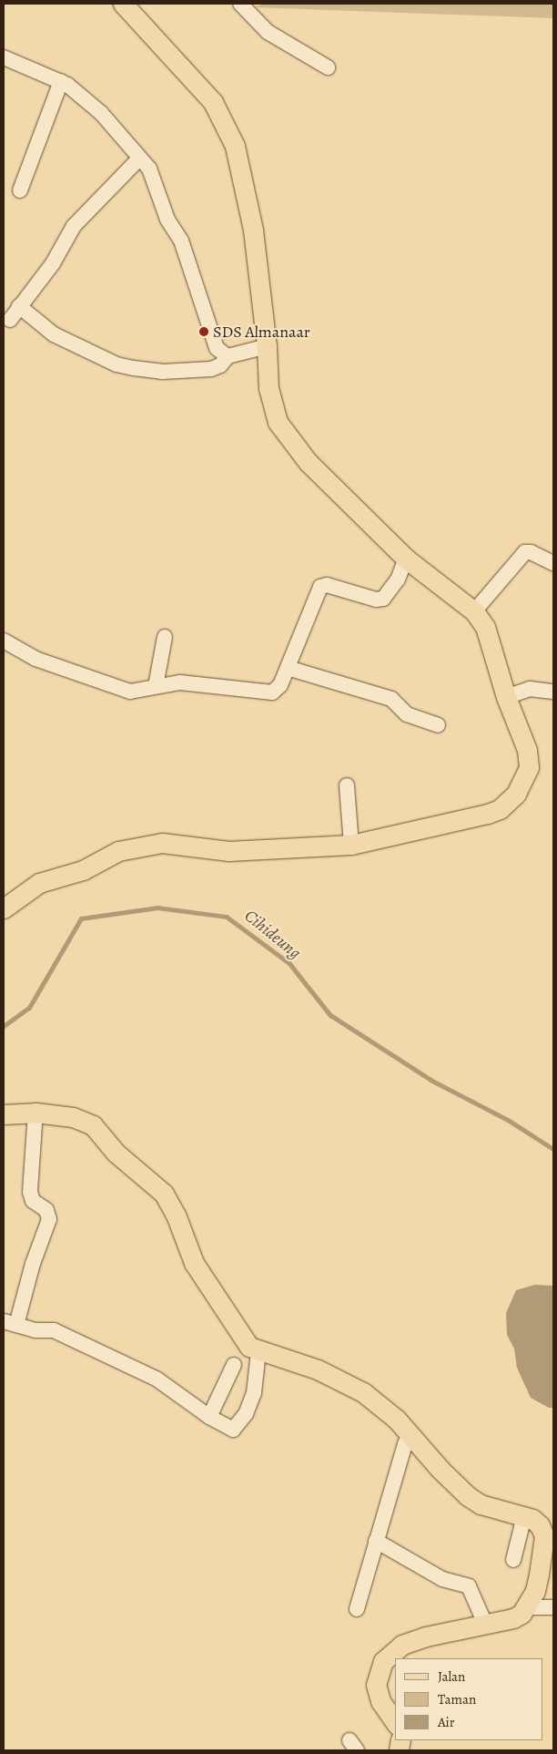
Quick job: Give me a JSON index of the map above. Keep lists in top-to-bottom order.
{
  "water": ["Cihideung"],
  "places": ["SDS Almanaar"],
  "legend": ["Jalan", "Taman", "Air"]
}
